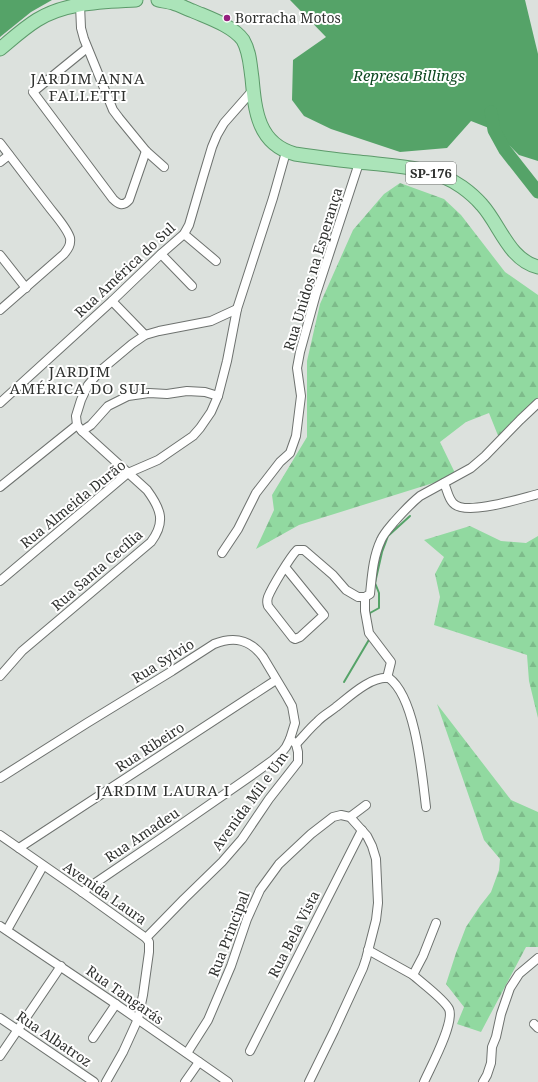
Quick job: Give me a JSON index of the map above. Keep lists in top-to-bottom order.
{
  "streets": {
    "main road": ["SP-176"],
    "street": [
      "Rua Unidos na Esperança",
      "Rua América do Sul",
      "Rua Almeida Durão",
      "Rua Santa Cecília",
      "Rua Sylvio",
      "Rua Ribeiro",
      "Avenida Mil e Um",
      "Rua Amadeu",
      "Avenida Laura",
      "Rua Principal",
      "Rua Bela Vista",
      "Rua Tangarás",
      "Rua Albatroz"
    ]
  },
  "crossings": [
    ["SP-176", "Rua Unidos na Esperança"],
    ["SP-176", "Rua América do Sul"],
    ["SP-176", "Rua Almeida Durão"],
    ["Rua Almeida Durão", "Rua Santa Cecília"],
    ["Rua Sylvio", "Rua Ribeiro"],
    ["Rua Sylvio", "Avenida Mil e Um"],
    ["Rua Sylvio", "Rua Amadeu"],
    ["Rua Ribeiro", "Avenida Laura"],
    ["Avenida Mil e Um", "Rua Amadeu"],
    ["Avenida Mil e Um", "Avenida Laura"],
    ["Rua Amadeu", "Avenida Laura"],
    ["Avenida Laura", "Rua Tangarás"],
    ["Rua Principal", "Rua Tangarás"]
  ],
  "districts": ["JARDIM ANNA FALLETTI", "JARDIM AMÉRICA DO SUL", "JARDIM LAURA I"],
  "water": ["Represa Billings"],
  "places": ["Borracha Motos"]
}
